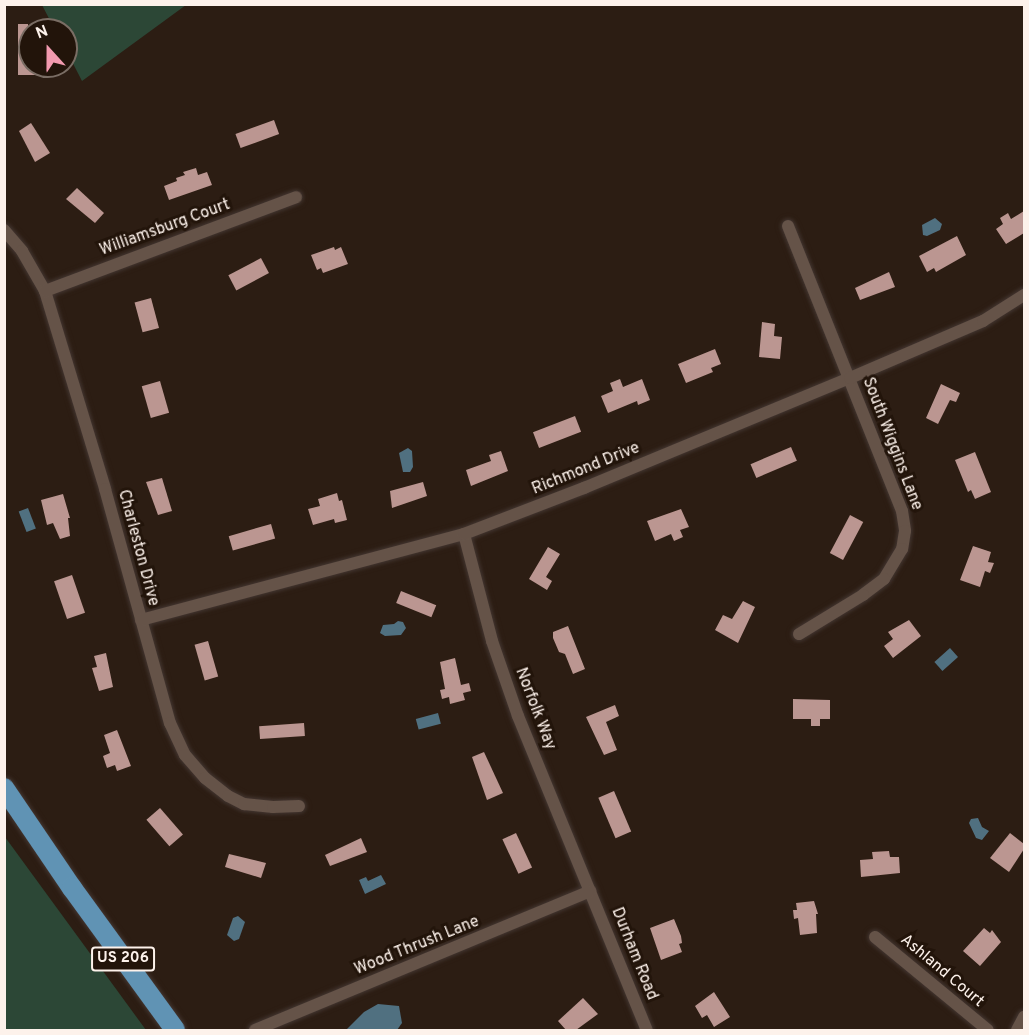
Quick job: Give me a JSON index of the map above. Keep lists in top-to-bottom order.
{
  "streets": {
    "highway": ["US 206"],
    "street": [
      "Williamsburg Court",
      "South Wiggins Lane",
      "Richmond Drive",
      "Charleston Drive",
      "Norfolk Way",
      "Wood Thrush Lane",
      "Durham Road",
      "Ashland Court"
    ]
  },
  "crossings": [
    ["Williamsburg Court", "Charleston Drive"],
    ["South Wiggins Lane", "Richmond Drive"],
    ["Richmond Drive", "Charleston Drive"],
    ["Richmond Drive", "Norfolk Way"],
    ["Norfolk Way", "Wood Thrush Lane"],
    ["Norfolk Way", "Durham Road"],
    ["Wood Thrush Lane", "Durham Road"]
  ],
  "north": "top"
}
